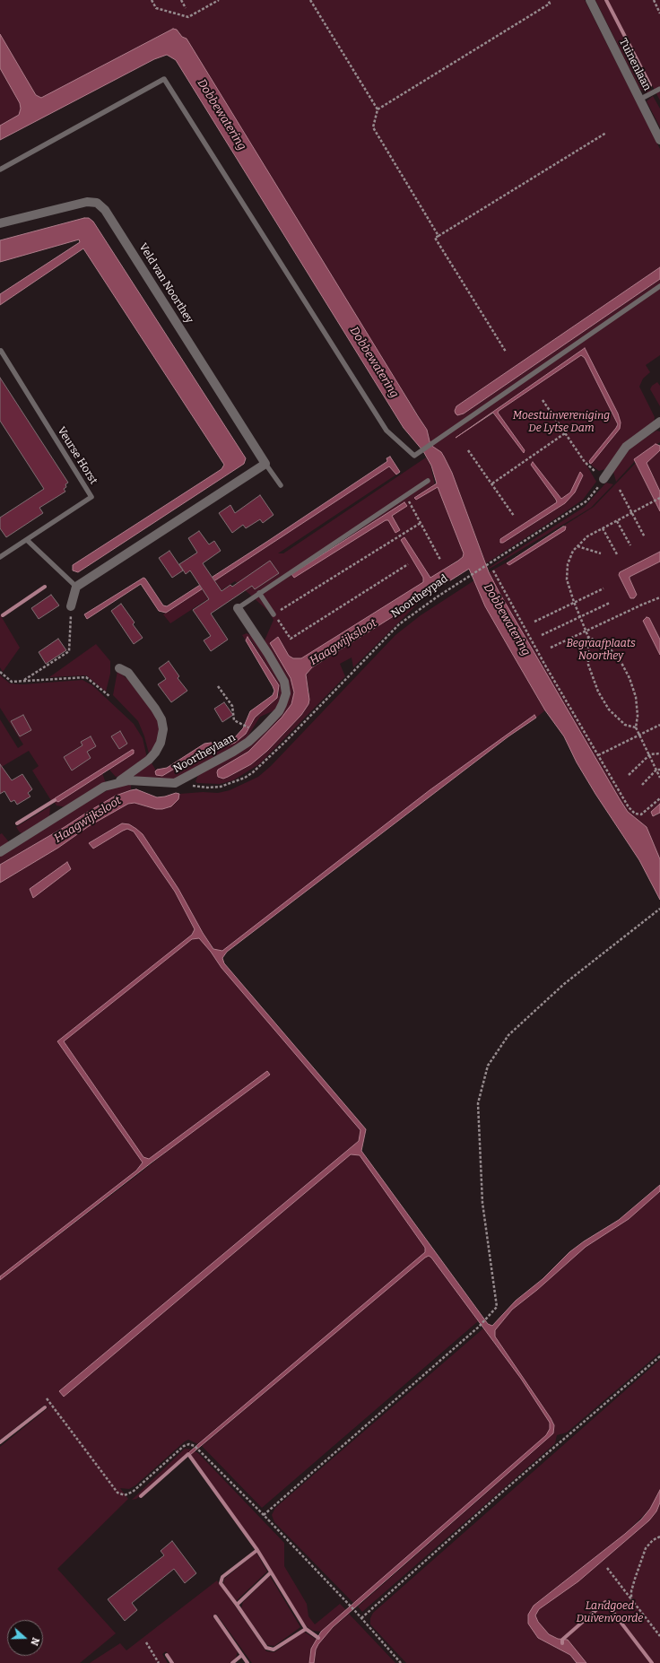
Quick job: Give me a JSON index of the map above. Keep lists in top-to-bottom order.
{
  "streets": {
    "street": ["Tuinenlaan", "Veld van Noorthey", "Noortheylaan"],
    "lane": ["Veurse Horst"],
    "path": ["Noortheypad"]
  },
  "crossings": [
    ["Noortheypad", "Noortheylaan"]
  ],
  "water": ["Dobbewatering", "Haagwijksloot"],
  "parks": ["Moestuinvereniging De Lytse Dam", "Begraafplaats Noorthey", "Landgoed Duivenvoorde"],
  "north": "right"
}
